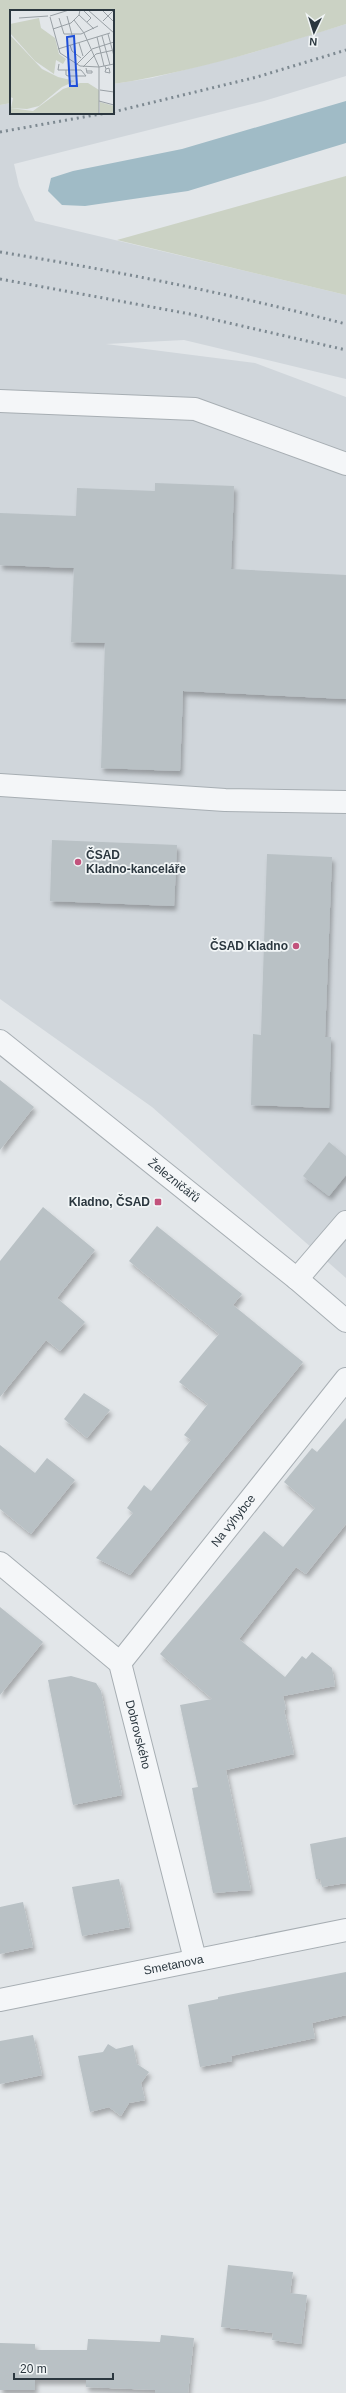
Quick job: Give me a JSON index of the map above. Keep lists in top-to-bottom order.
{
  "streets": {
    "street": [
      "Železničářů",
      "Na výhybce",
      "Dobrovského",
      "Smetanova"
    ]
  },
  "crossings": [
    ["Na výhybce", "Dobrovského"],
    ["Dobrovského", "Smetanova"]
  ],
  "places": {
    "other": ["ČSAD Kladno-kanceláře", "ČSAD Kladno"],
    "transit": ["Kladno, ČSAD"]
  },
  "scale_bar": "20 m",
  "north": "bottom"
}
